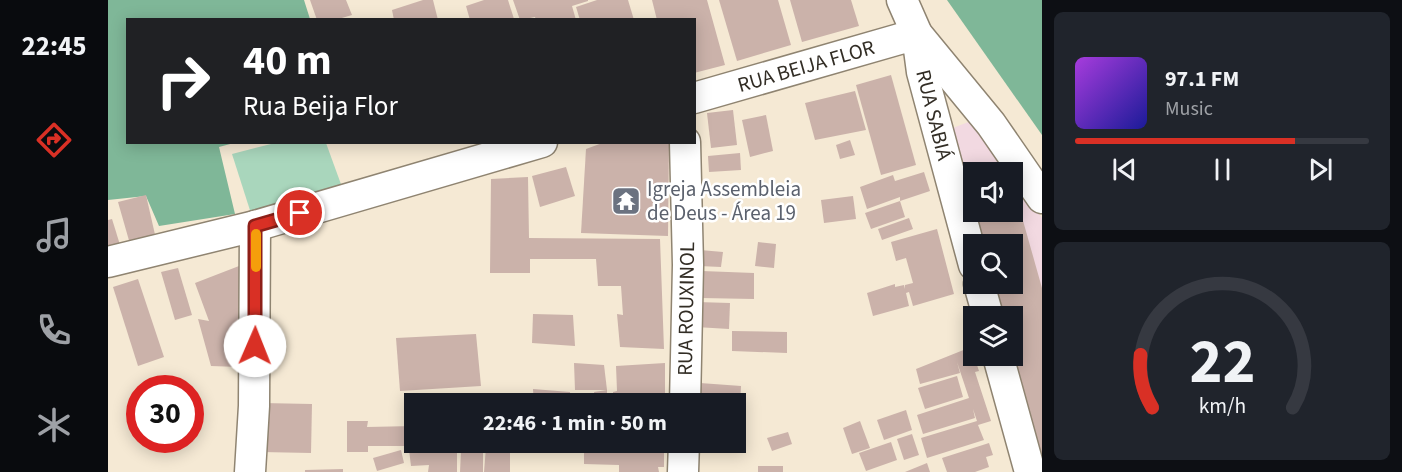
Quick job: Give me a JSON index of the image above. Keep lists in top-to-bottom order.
{
  "streets": {
    "street": ["RUA BEIJA FLOR", "RUA SABIÁ", "RUA ROUXINOL"]
  },
  "crossings": [
    ["RUA BEIJA FLOR", "RUA SABIÁ"]
  ],
  "places": {
    "temple": ["Igreja Assembleia de Deus - Área 19"]
  },
  "page": {
    "tabs": "22:45",
    "turn": ["40 m", "Rua Beija Flor"],
    "song": ["97.1 FM", "Music"],
    "limit": "30",
    "trip": "22:46 · 1 min · 50 m",
    "gauge": ["22", "km/h"]
  }
}
